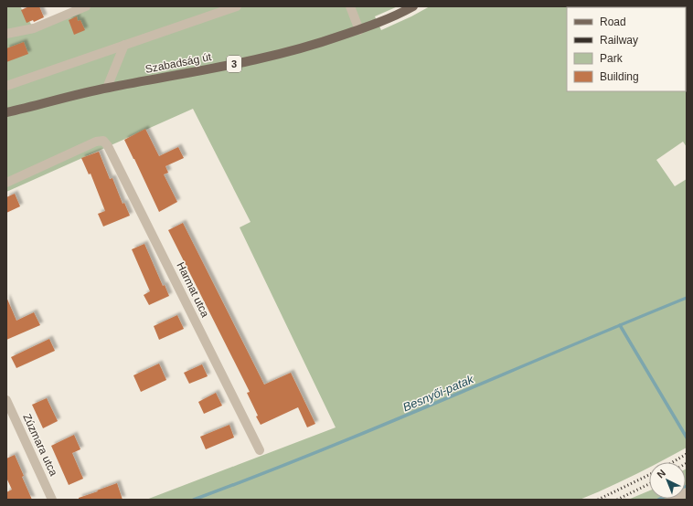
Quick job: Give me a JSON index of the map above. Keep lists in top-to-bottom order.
{
  "streets": {
    "main road": ["Szabadság út", "3"],
    "street": ["Harmat utca", "Zúzmara utca"]
  },
  "water": ["Besnyői-patak"],
  "legend": [
    "Road",
    "Railway",
    "Park",
    "Building"
  ],
  "north": "top left"
}
